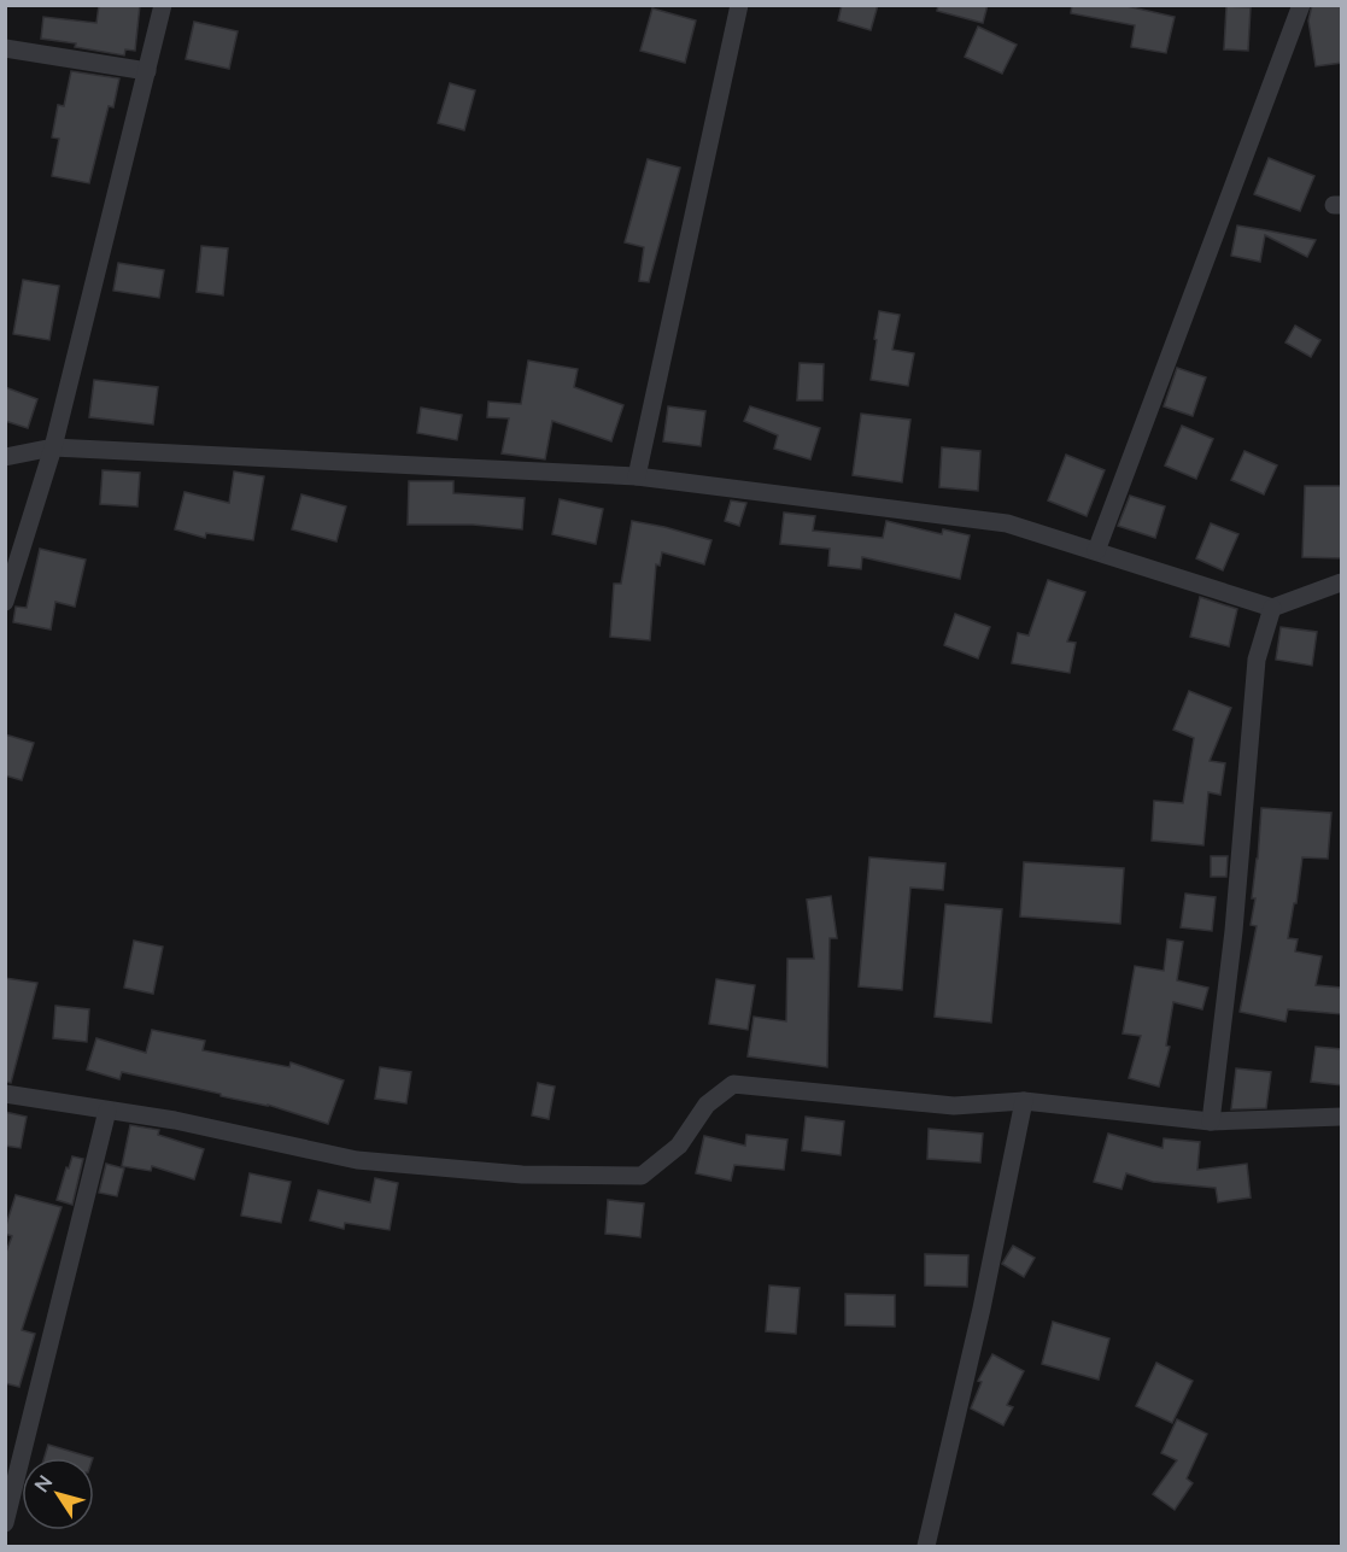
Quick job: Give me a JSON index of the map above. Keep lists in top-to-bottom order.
{
  "north": "top left"
}
